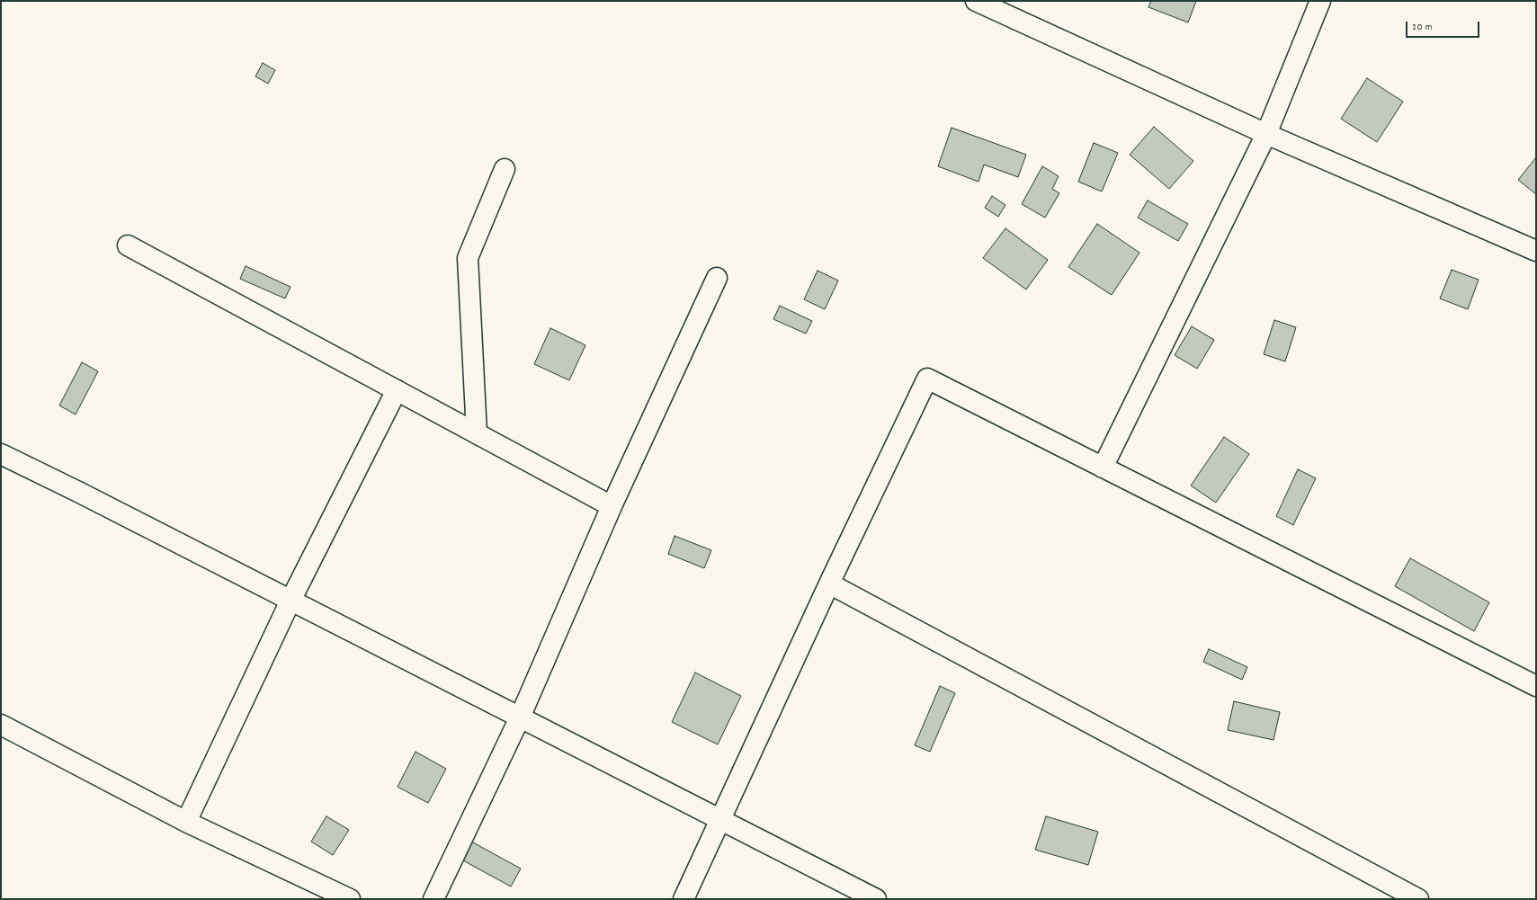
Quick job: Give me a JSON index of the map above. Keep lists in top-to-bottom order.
{
  "scale_bar": "20 m"
}
